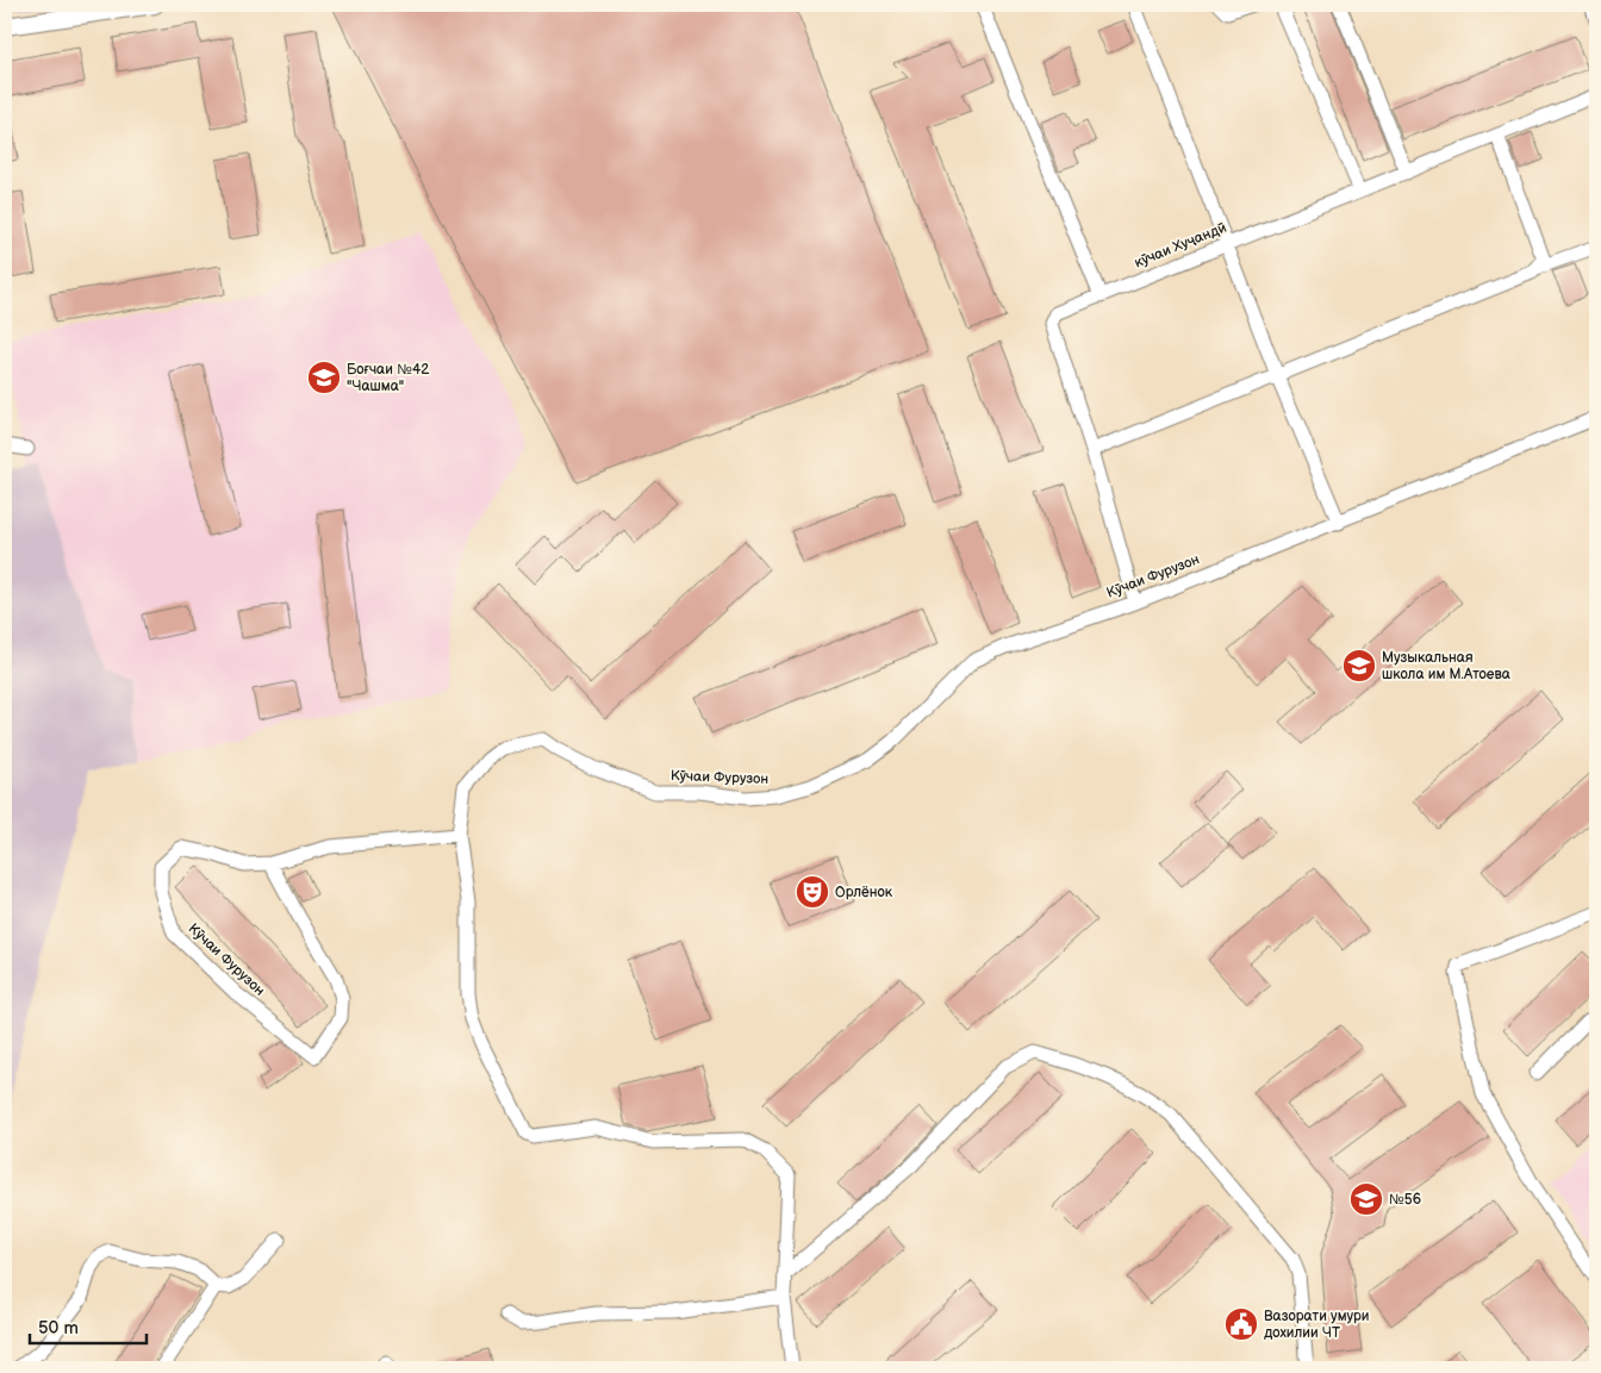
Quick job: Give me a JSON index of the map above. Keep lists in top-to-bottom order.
{
  "streets": {
    "street": ["кӯчаи Хуҷандӣ", "Кӯчаи Фурузон"]
  },
  "crossings": [
    ["кӯчаи Хуҷандӣ", "Кӯчаи Фурузон"]
  ],
  "places": {
    "school or university": ["Боғчаи №42 \"Чашма\"", "Музыкальная школа им М.Атоева", "№56"],
    "theatre": ["Орлёнок"],
    "public building": ["Вазорати умури дохилии ЧТ"]
  },
  "scale_bar": "50 m"
}
